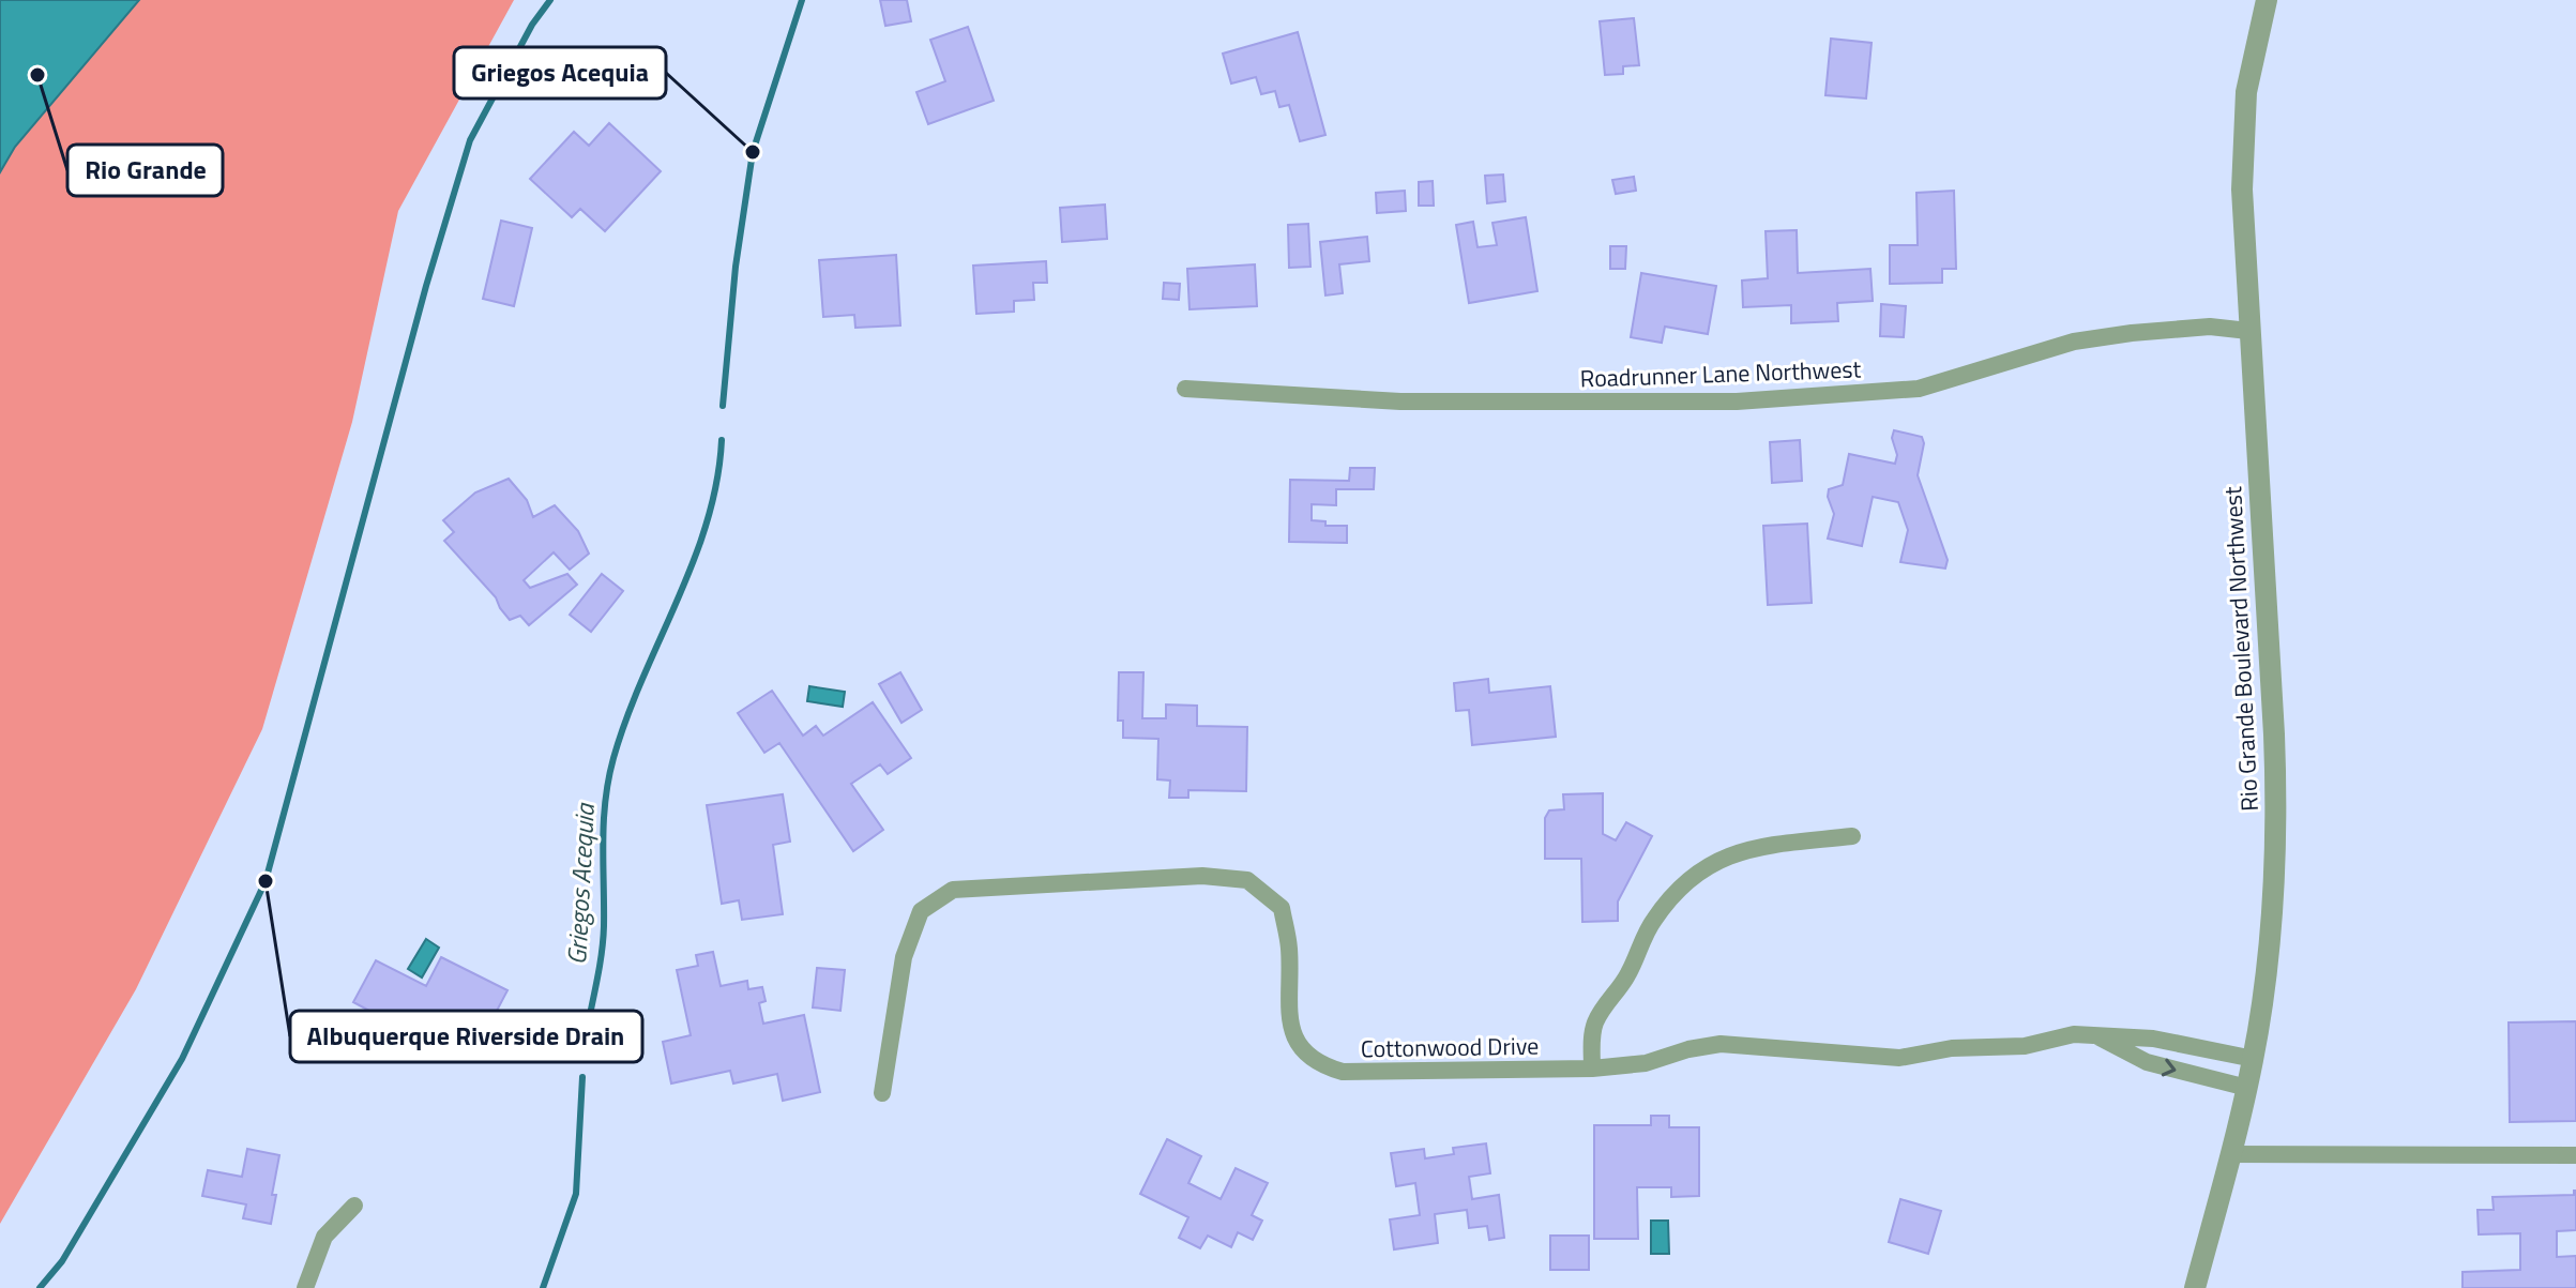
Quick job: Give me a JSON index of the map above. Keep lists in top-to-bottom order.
{
  "streets": {
    "street": ["Roadrunner Lane Northwest", "Rio Grande Boulevard Northwest", "Cottonwood Drive"]
  },
  "crossings": [
    ["Roadrunner Lane Northwest", "Rio Grande Boulevard Northwest"],
    ["Rio Grande Boulevard Northwest", "Cottonwood Drive"]
  ],
  "water": ["Griegos Acequia"],
  "places": ["Rio Grande", "Griegos Acequia", "Albuquerque Riverside Drain"]
}
